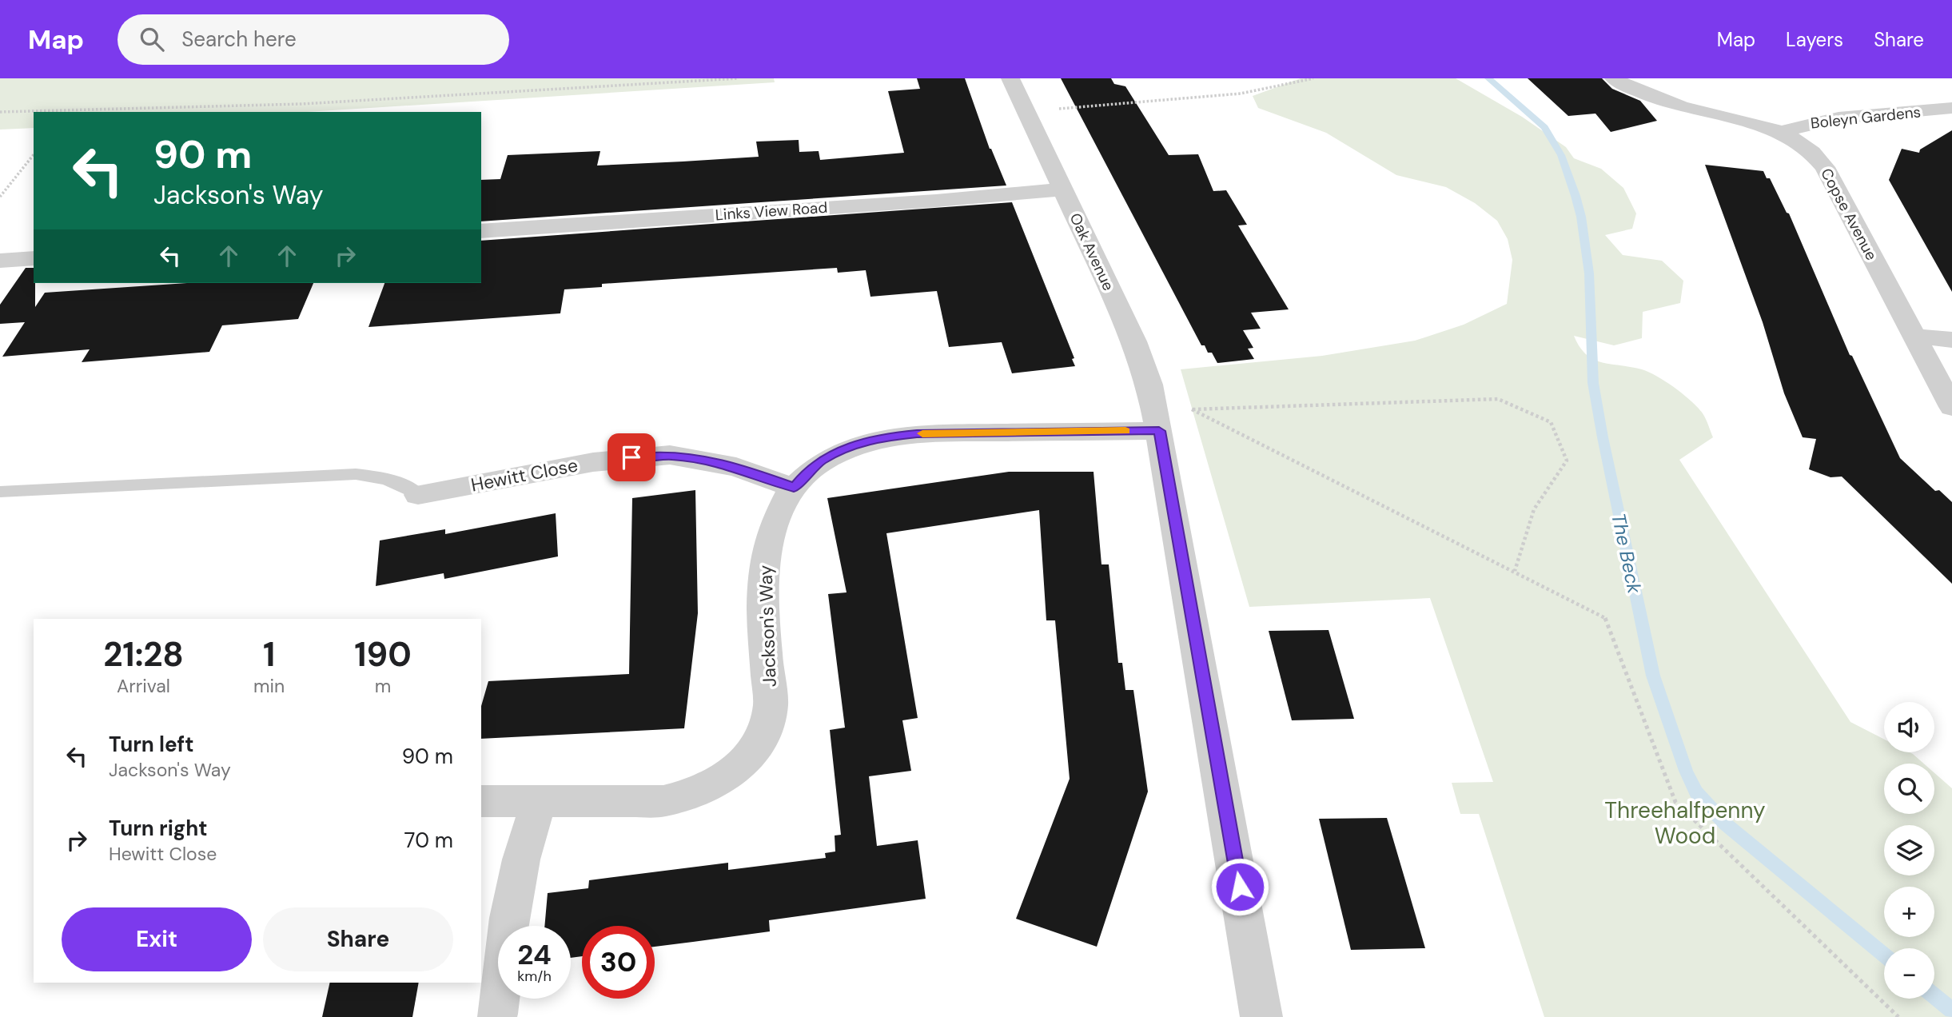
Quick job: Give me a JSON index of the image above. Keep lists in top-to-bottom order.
{
  "streets": {
    "street": [
      "Boleyn Gardens",
      "Links View Road",
      "Copse Avenue",
      "Oak Avenue",
      "Hewitt Close",
      "Jackson's Way"
    ]
  },
  "crossings": [
    ["Boleyn Gardens", "Copse Avenue"],
    ["Links View Road", "Oak Avenue"],
    ["Oak Avenue", "Jackson's Way"],
    ["Hewitt Close", "Jackson's Way"]
  ],
  "water": ["The Beck"],
  "parks": ["Threehalfpenny Wood"],
  "page": {
    "header": "Map",
    "search": "Search here",
    "nav": ["Map", "Layers", "Share"],
    "turn": ["90 m", "Jackson's Way"],
    "eta": [
      "21:28",
      "Arrival",
      "1",
      "min",
      "190",
      "m"
    ],
    "map_buttons": ["+", "−"],
    "list": [
      {
        "name": "Turn left",
        "note": "Jackson's Way",
        "value": "90 m"
      },
      {
        "name": "Turn right",
        "note": "Hewitt Close",
        "value": "70 m"
      }
    ],
    "buttons": ["Exit", "Share"],
    "speed": "24 km/h",
    "limit": "30"
  }
}
